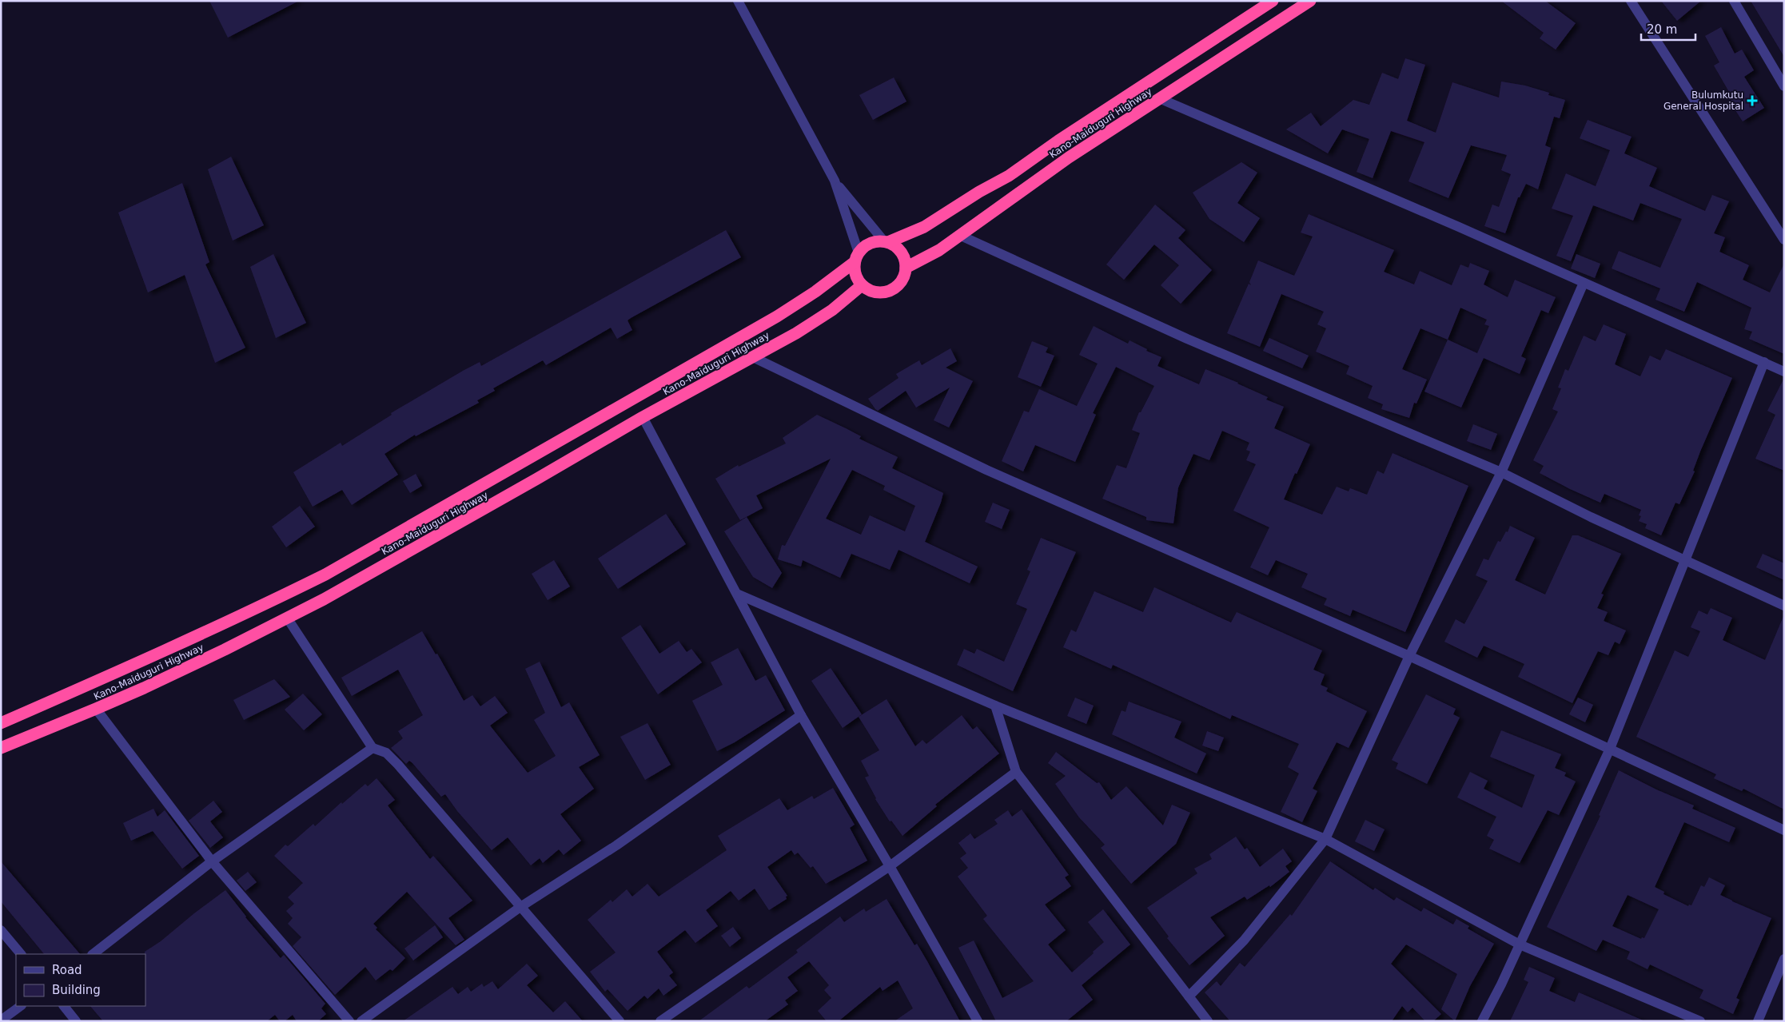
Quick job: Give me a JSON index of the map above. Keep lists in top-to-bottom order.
{
  "streets": {
    "highway": ["Kano-Maiduguri Highway"]
  },
  "places": {
    "health": ["Bulumkutu General Hospital"]
  },
  "legend": ["Road", "Building"],
  "scale_bar": "20 m"
}
